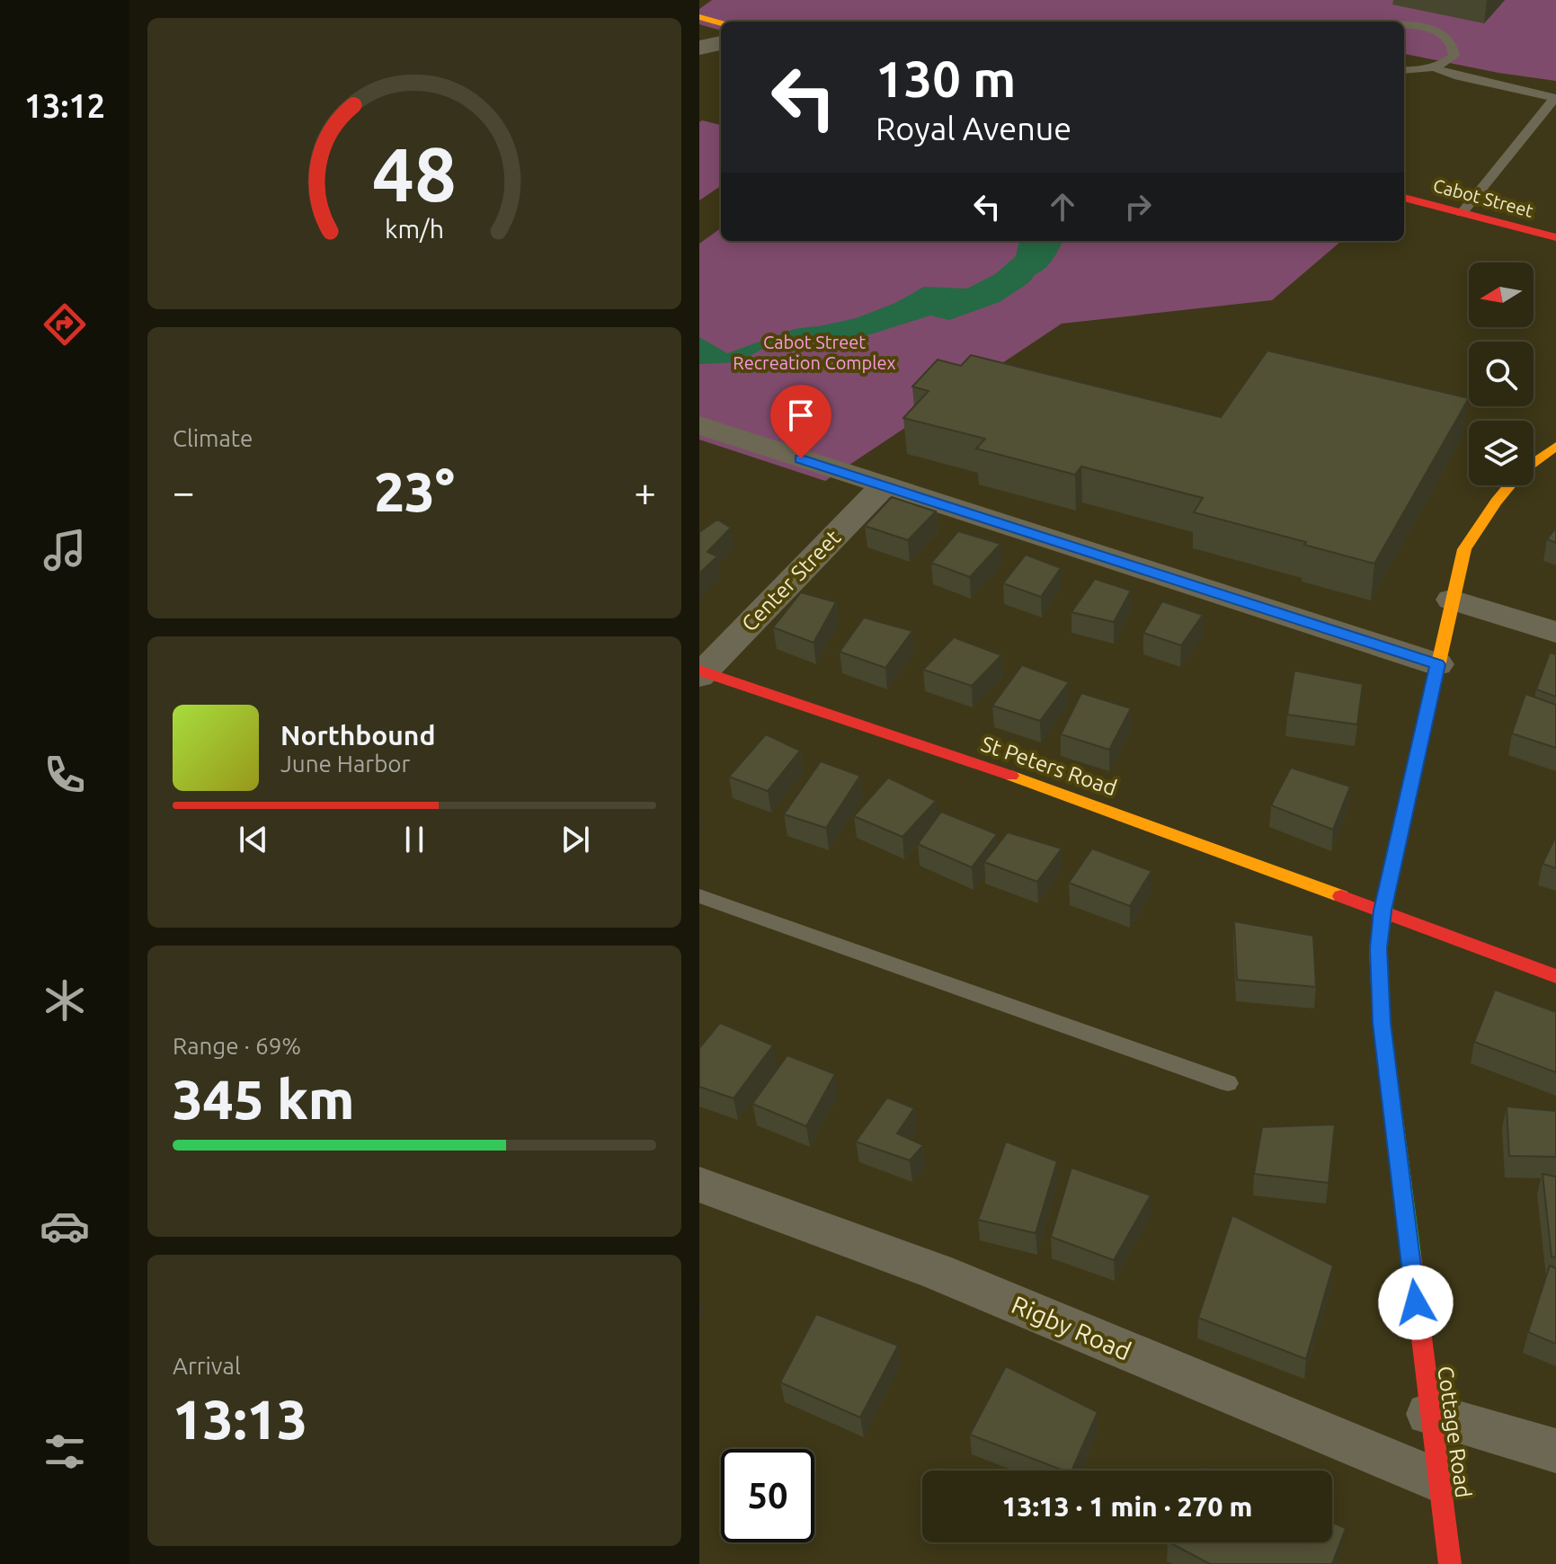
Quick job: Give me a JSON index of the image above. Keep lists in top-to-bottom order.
{
  "streets": {
    "main road": ["Cabot Street", "St Peters Road", "Cottage Road"],
    "street": ["Center Street", "Rigby Road"]
  },
  "crossings": [
    ["Center Street", "St Peters Road"],
    ["St Peters Road", "Cottage Road"],
    ["Rigby Road", "Cottage Road"]
  ],
  "parks": ["Cabot Street Recreation Complex"],
  "north": "left",
  "page": {
    "tabs": "13:12",
    "turn": ["130 m", "Royal Avenue"],
    "tile": [
      "Climate",
      ["Range · 69%", "345 km"],
      ["Arrival", "13:13"]
    ],
    "heat": ["−", "23°", "+"],
    "song": ["Northbound", "June Harbor"],
    "limit": "50",
    "trip": "13:13 · 1 min · 270 m",
    "gauge": ["48", "km/h"]
  }
}
